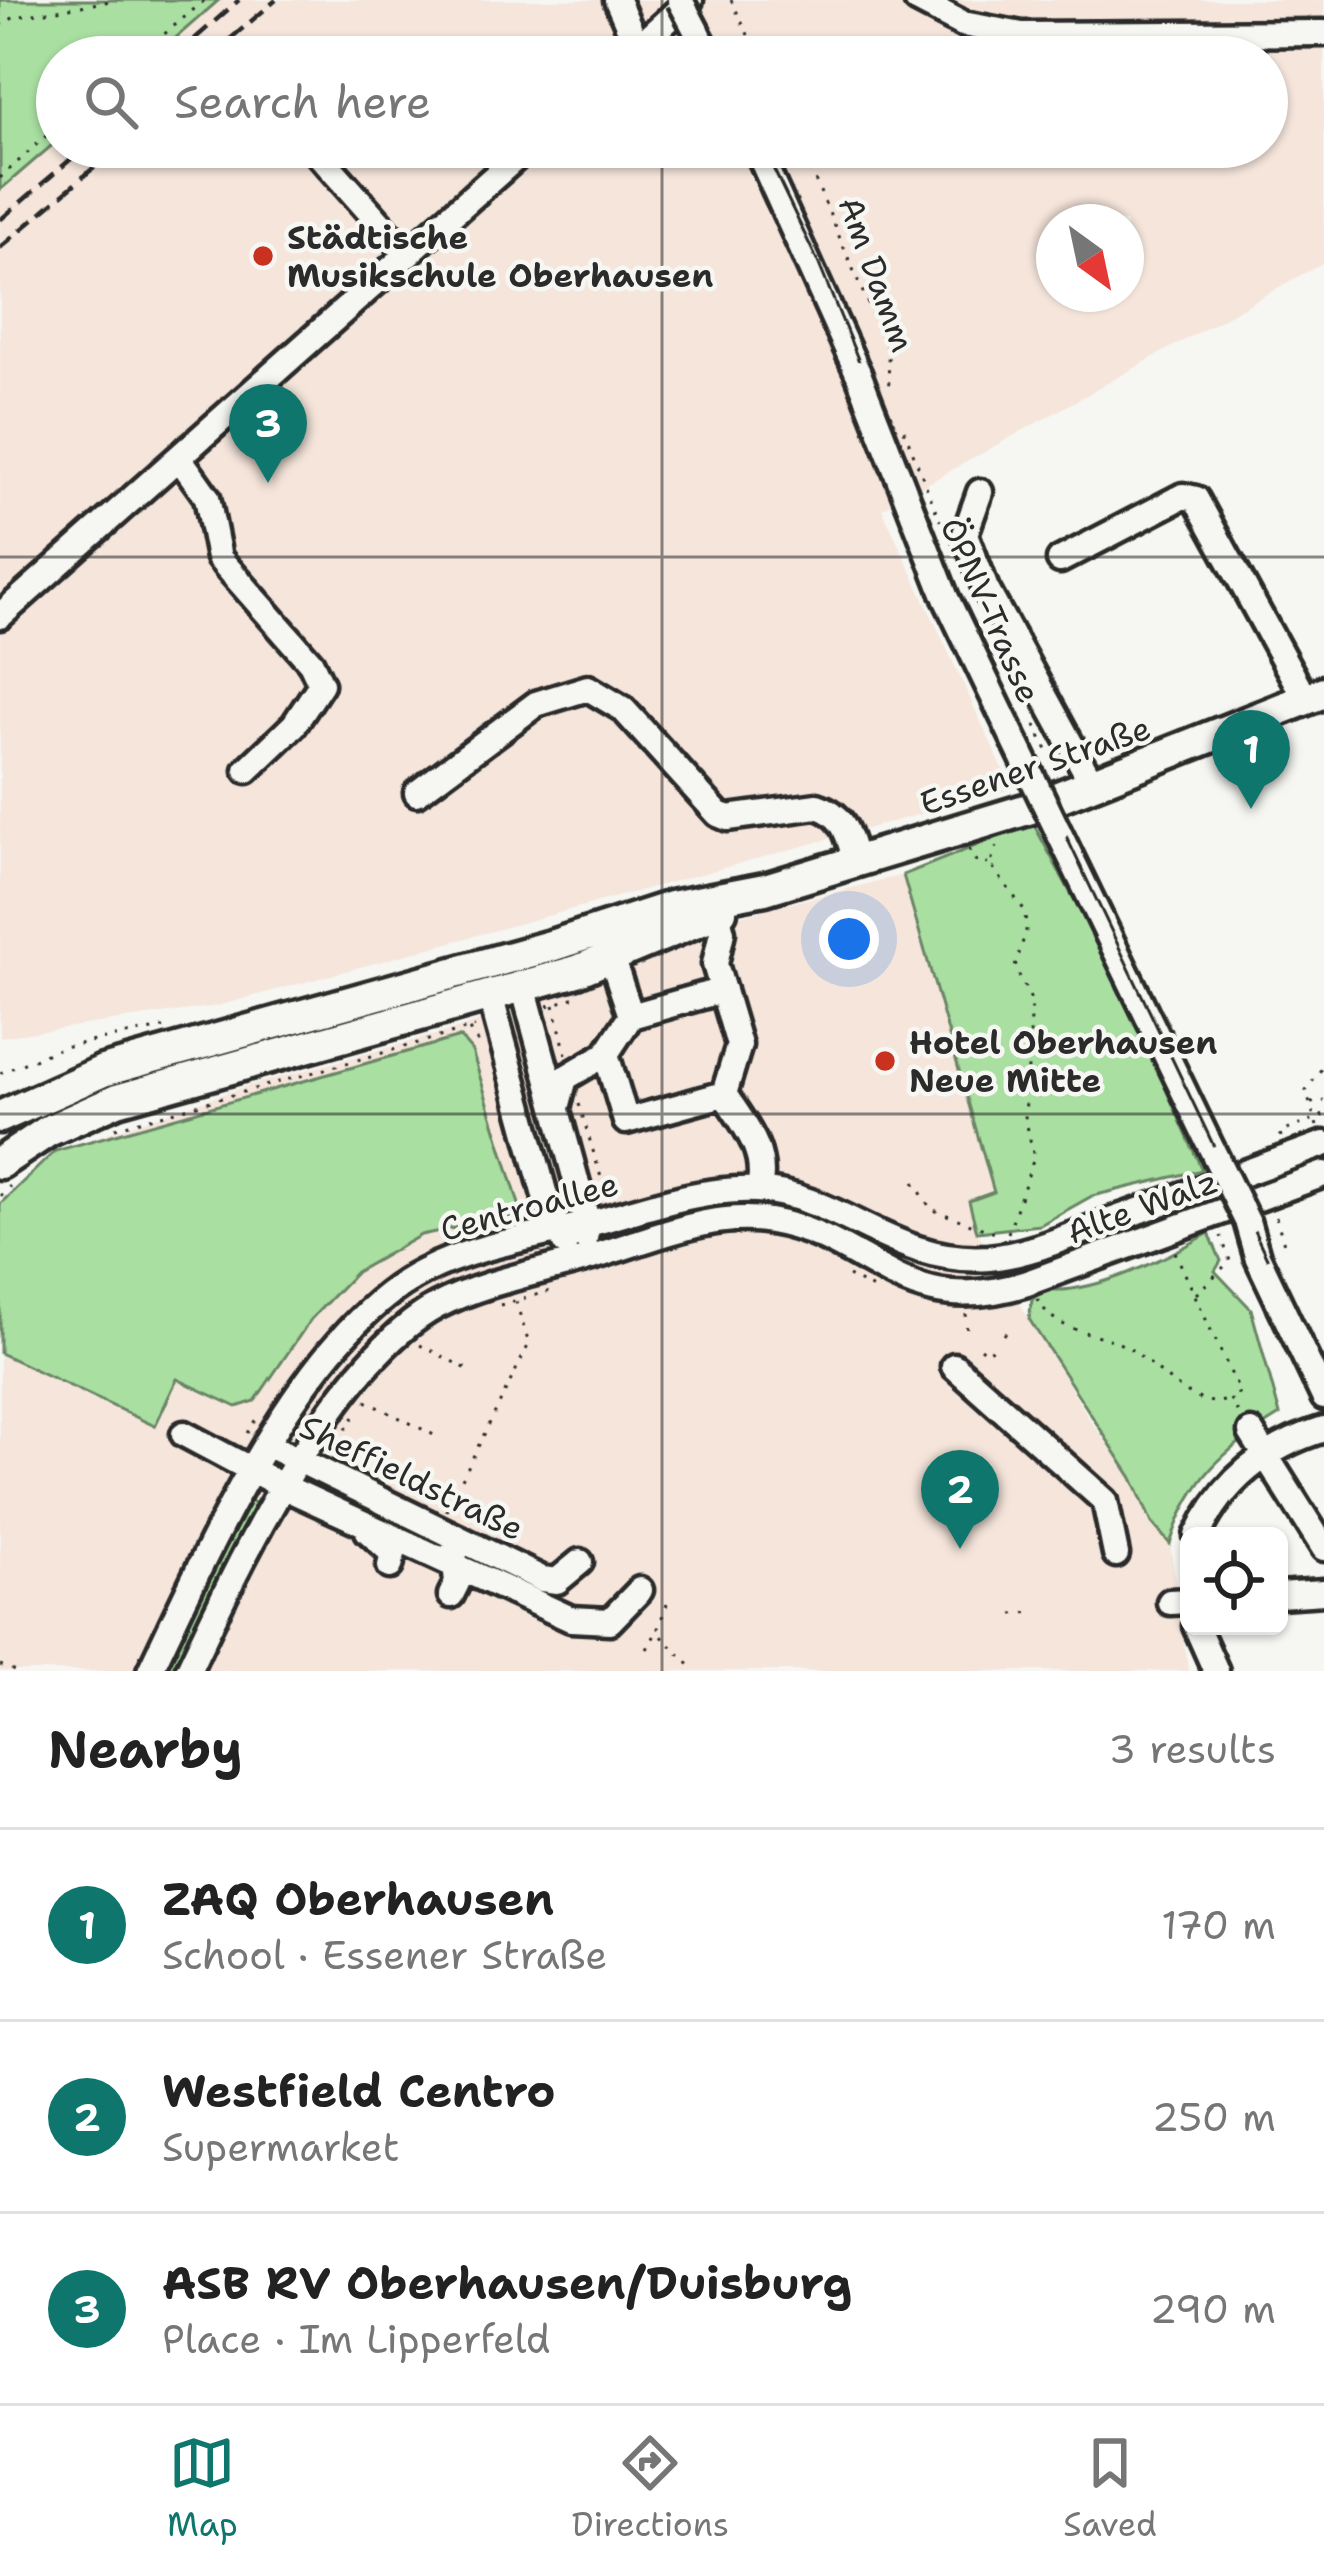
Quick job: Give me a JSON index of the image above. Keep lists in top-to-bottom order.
{
  "streets": {
    "main road": ["Essener Straße"],
    "street": [
      "ÖPNV-Trasse",
      "Centroallee",
      "Alte Walz",
      "Sheffieldstraße"
    ],
    "path": ["Am Damm"]
  },
  "crossings": [
    ["Centroallee", "Alte Walz"],
    ["Centroallee", "Sheffieldstraße"]
  ],
  "places": ["Städtische Musikschule Oberhausen", "Hotel Oberhausen Neue Mitte"],
  "north": "bottom right",
  "page": {
    "search": "Search here",
    "pins": ["3", "1", "2"],
    "heading": ["Nearby", "3 results"],
    "list": [
      {
        "mark": "1",
        "name": "ZAQ Oberhausen",
        "note": "School · Essener Straße",
        "value": "170 m"
      },
      {
        "mark": "2",
        "name": "Westfield Centro",
        "note": "Supermarket",
        "value": "250 m"
      },
      {
        "mark": "3",
        "name": "ASB RV Oberhausen/Duisburg",
        "note": "Place · Im Lipperfeld",
        "value": "290 m"
      }
    ],
    "nav": ["Map", "Directions", "Saved"]
  }
}
